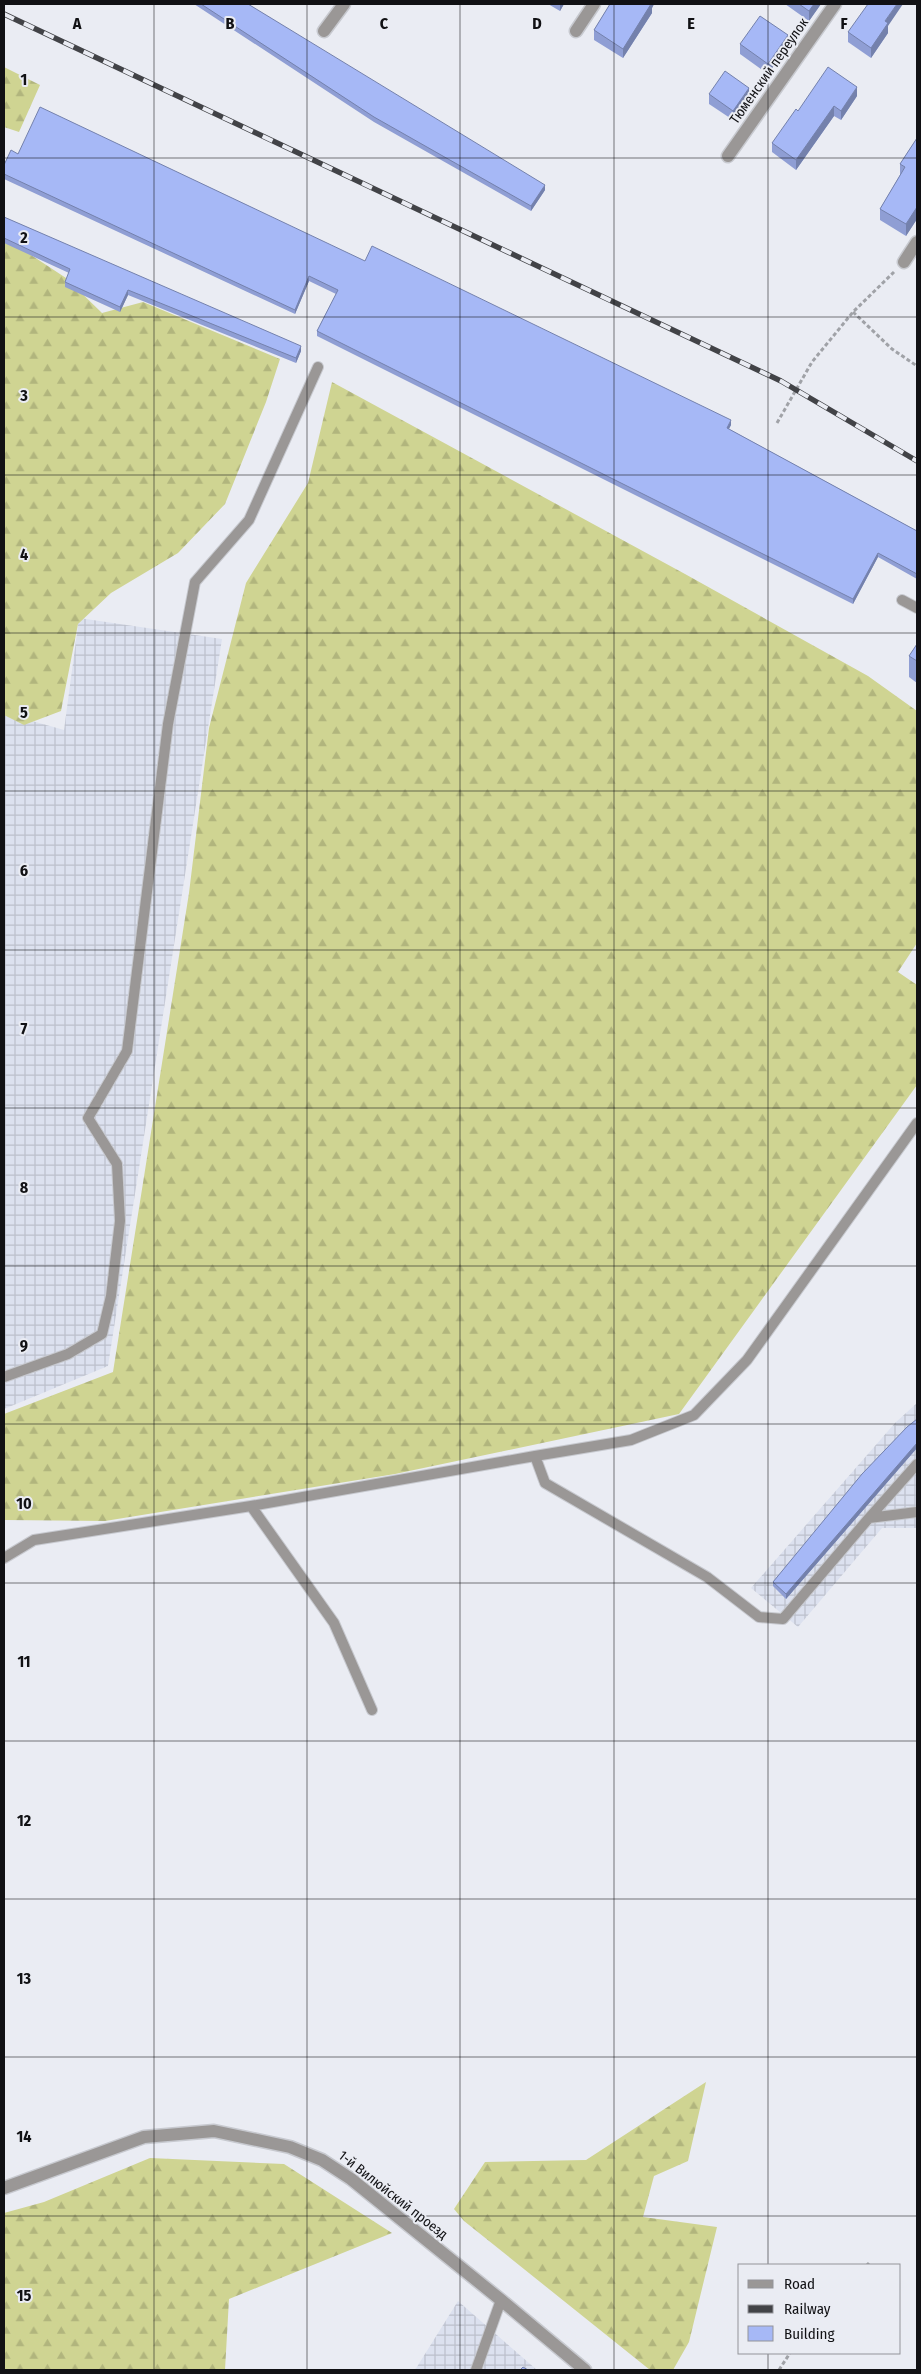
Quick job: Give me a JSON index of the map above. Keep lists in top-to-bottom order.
{
  "streets": {
    "street": ["Тюменский переулок", "1-й Вилюйский проезд"]
  },
  "legend": ["Road", "Railway", "Building"],
  "grid": {
    "columns": [
      "A",
      "B",
      "C",
      "D",
      "E",
      "F"
    ],
    "rows": [
      "1",
      "2",
      "3",
      "4",
      "5",
      "6",
      "7",
      "8",
      "9",
      "10",
      "11",
      "12",
      "13",
      "14",
      "15"
    ]
  }
}
